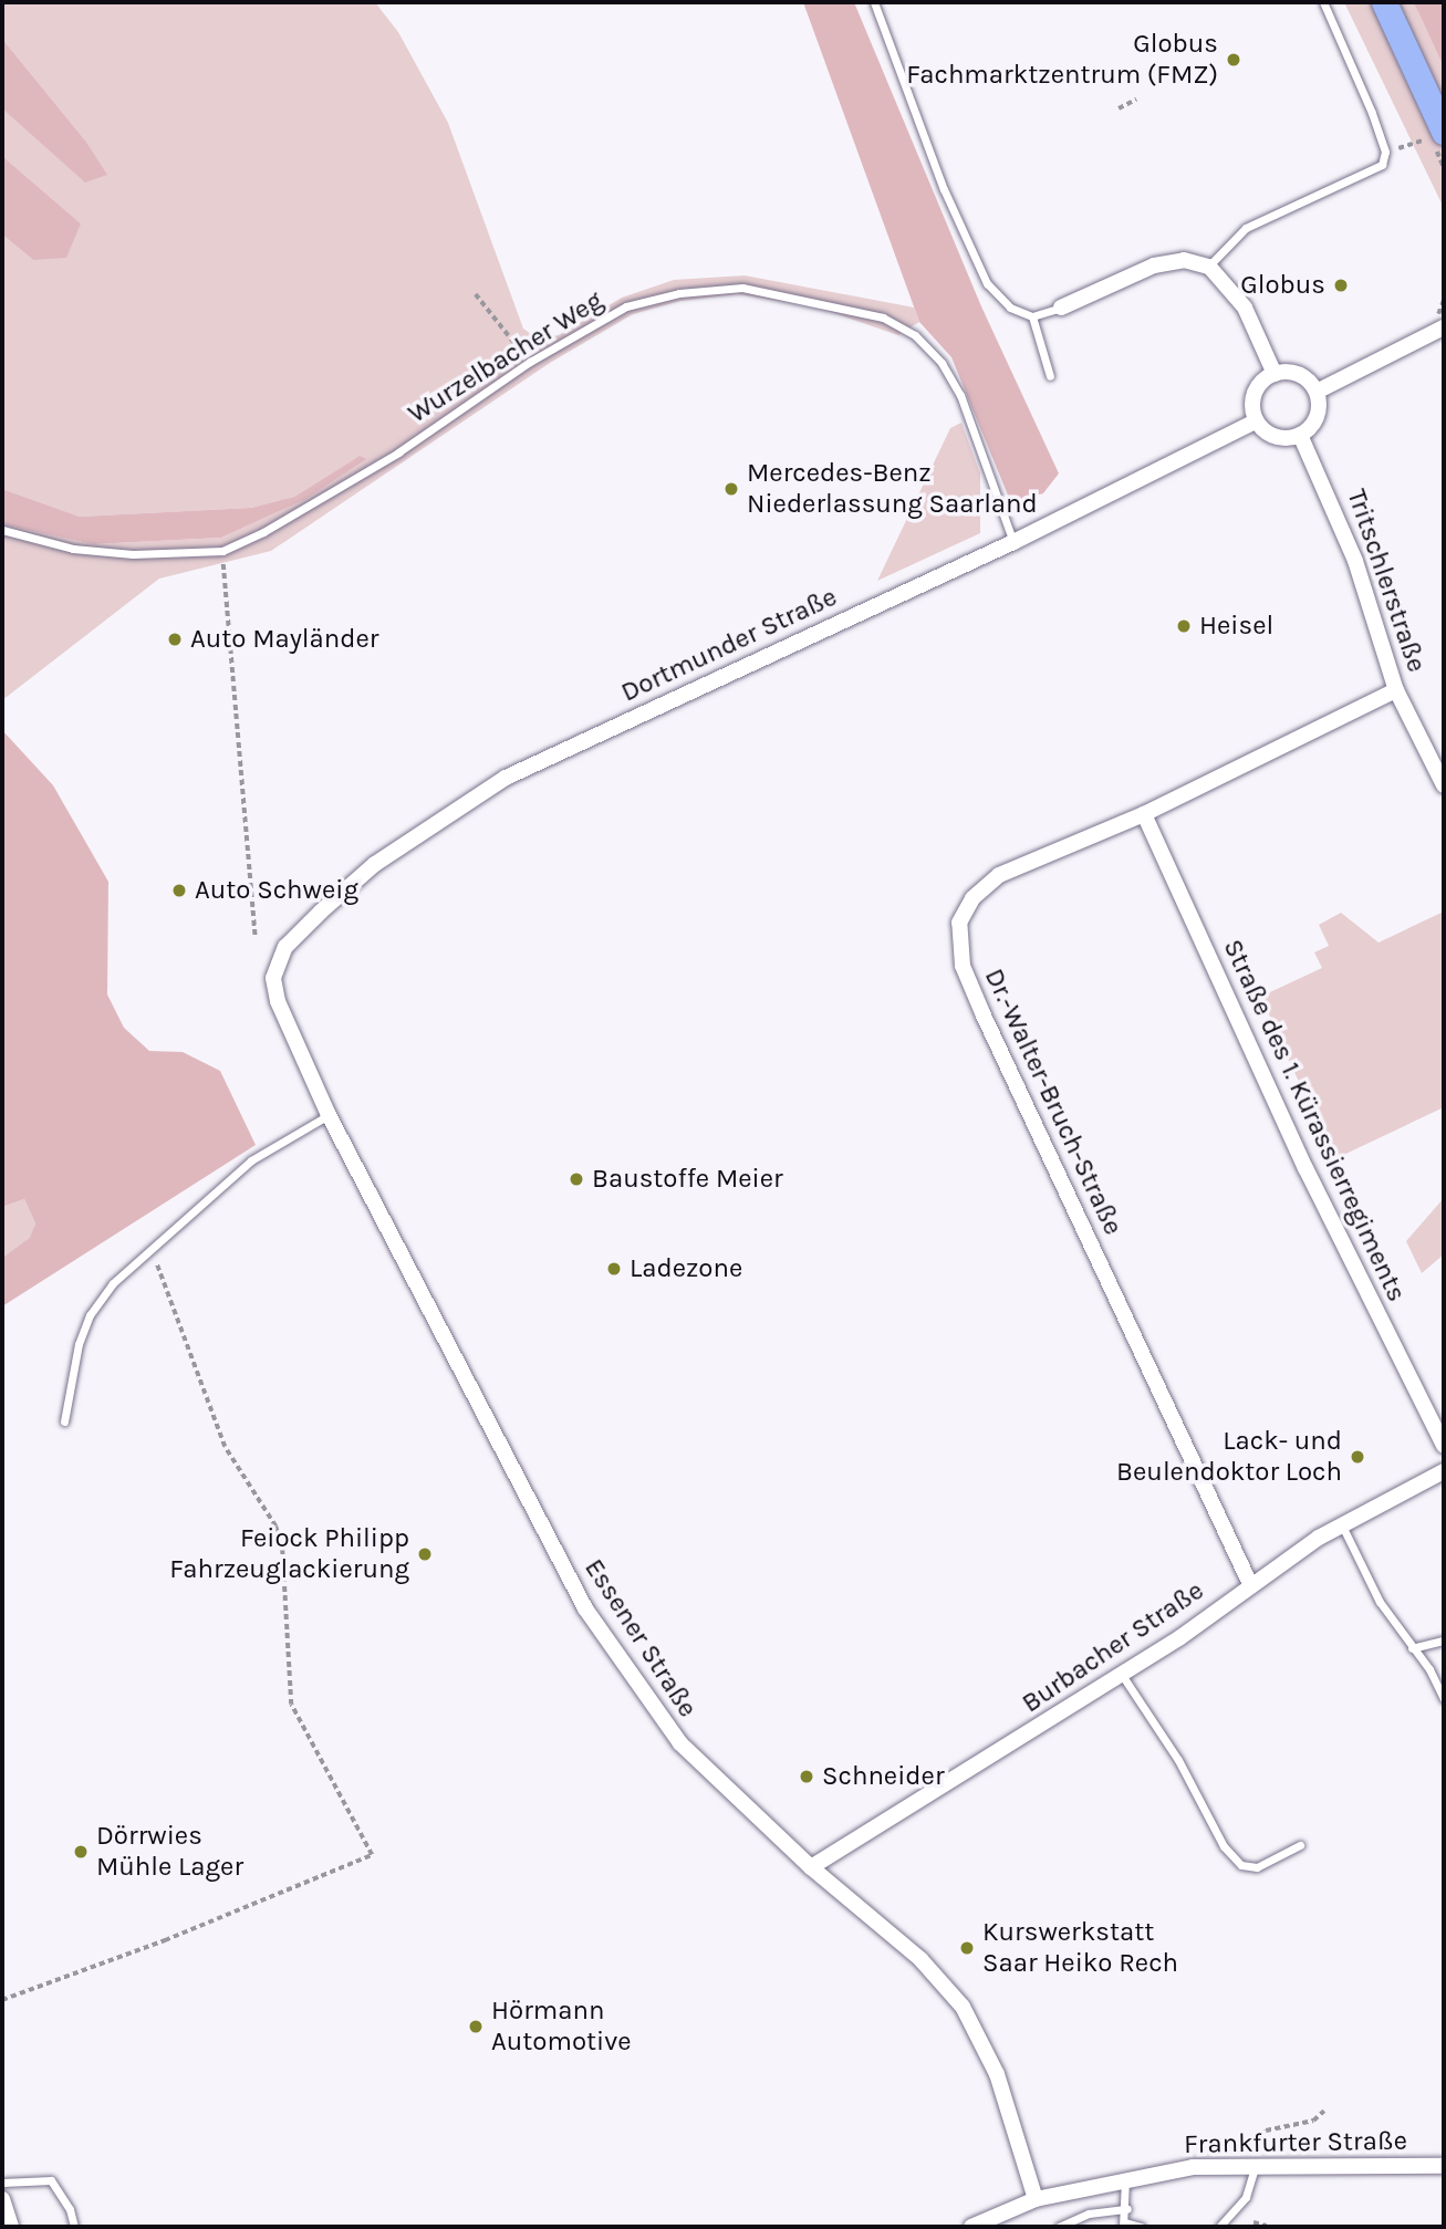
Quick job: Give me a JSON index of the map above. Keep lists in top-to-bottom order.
{
  "streets": {
    "street": [
      "Tritschlerstraße",
      "Dortmunder Straße",
      "Dr.-Walter-Bruch-Straße",
      "Straße des 1. Kürassierregiments",
      "Essener Straße",
      "Burbacher Straße",
      "Frankfurter Straße"
    ],
    "lane": ["Wurzelbacher Weg"]
  },
  "crossings": [
    ["Wurzelbacher Weg", "Dortmunder Straße"],
    ["Tritschlerstraße", "Dortmunder Straße"],
    ["Tritschlerstraße", "Dr.-Walter-Bruch-Straße"],
    ["Dortmunder Straße", "Essener Straße"],
    ["Dr.-Walter-Bruch-Straße", "Straße des 1. Kürassierregiments"],
    ["Dr.-Walter-Bruch-Straße", "Burbacher Straße"],
    ["Essener Straße", "Burbacher Straße"],
    ["Essener Straße", "Frankfurter Straße"]
  ],
  "places": [
    "Globus Fachmarktzentrum (FMZ)",
    "Globus",
    "Mercedes-Benz Niederlassung Saarland",
    "Heisel",
    "Auto Mayländer",
    "Auto Schweig",
    "Baustoffe Meier",
    "Ladezone",
    "Lack- und Beulendoktor Loch",
    "Feiock Philipp Fahrzeuglackierung",
    "Schneider",
    "Dörrwies Mühle Lager",
    "Kurswerkstatt Saar Heiko Rech",
    "Hörmann Automotive"
  ]
}
